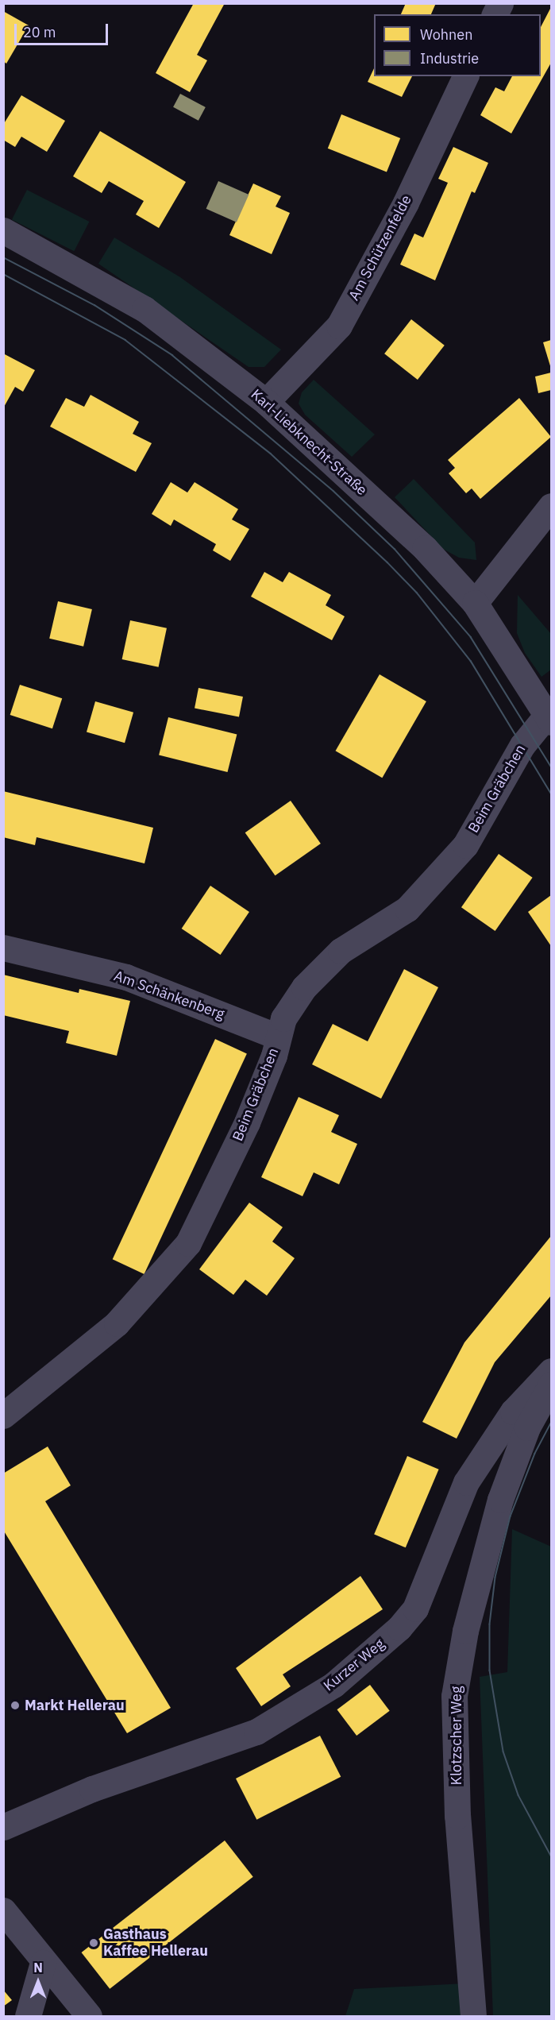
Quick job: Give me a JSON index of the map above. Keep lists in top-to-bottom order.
{
  "streets": {
    "street": [
      "Am Schützenfelde",
      "Karl-Liebknecht-Straße",
      "Beim Gräbchen",
      "Am Schänkenberg",
      "Kurzer Weg",
      "Klotzscher Weg"
    ]
  },
  "crossings": [
    ["Am Schützenfelde", "Karl-Liebknecht-Straße"],
    ["Karl-Liebknecht-Straße", "Beim Gräbchen"],
    ["Beim Gräbchen", "Am Schänkenberg"]
  ],
  "places": ["Markt Hellerau", "Gasthaus Kaffee Hellerau"],
  "legend": ["Wohnen", "Industrie"],
  "scale_bar": "20 m",
  "north": "top"
}
